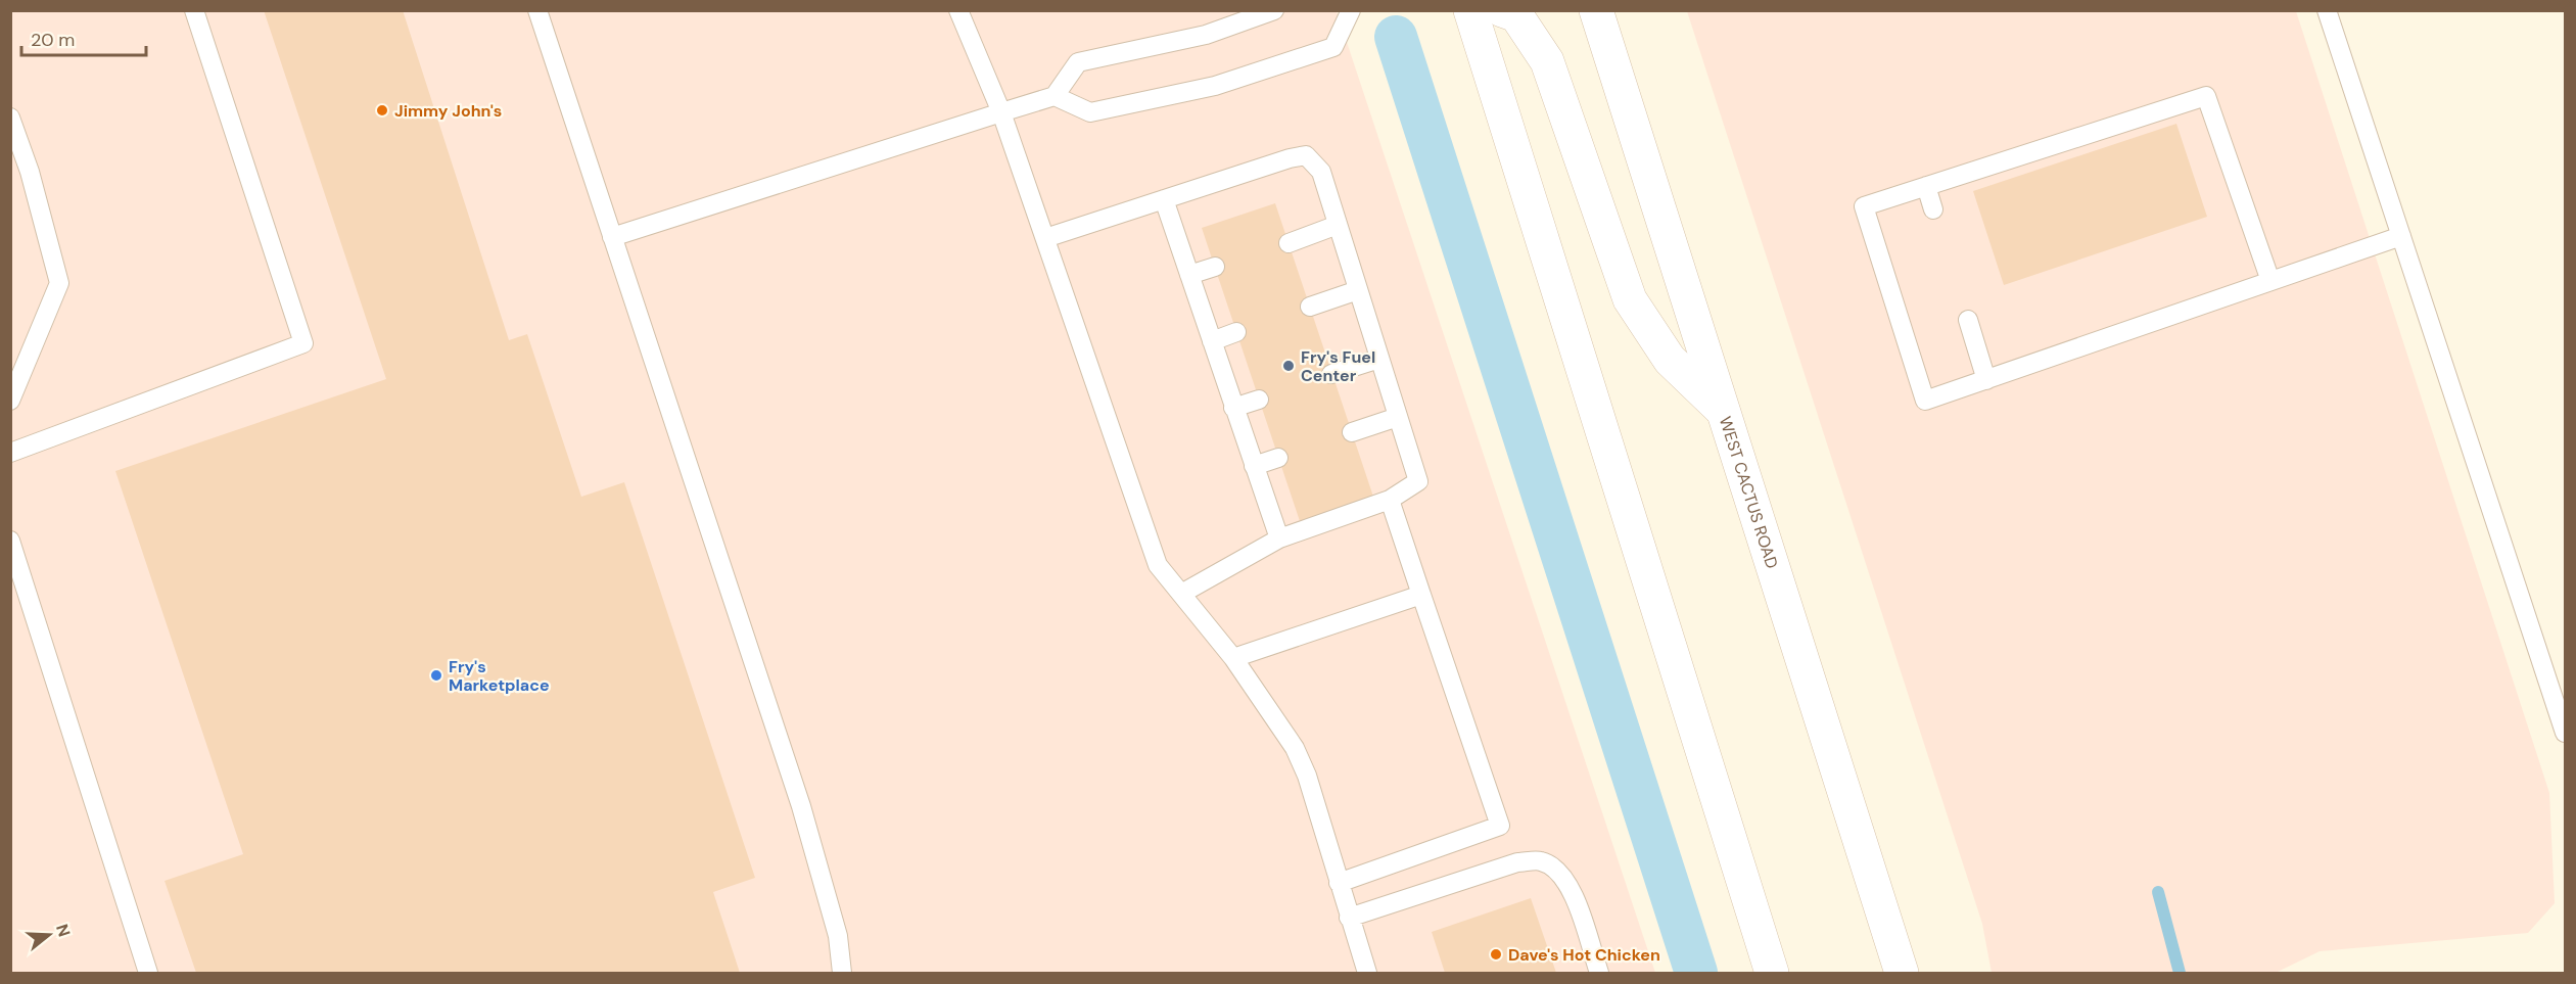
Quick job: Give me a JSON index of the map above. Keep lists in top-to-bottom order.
{
  "streets": {
    "main road": ["WEST CACTUS ROAD"]
  },
  "places": [
    "Jimmy John's",
    "Fry's Fuel Center",
    "Fry's Marketplace",
    "Dave's Hot Chicken"
  ],
  "scale_bar": "20 m",
  "north": "right"
}
